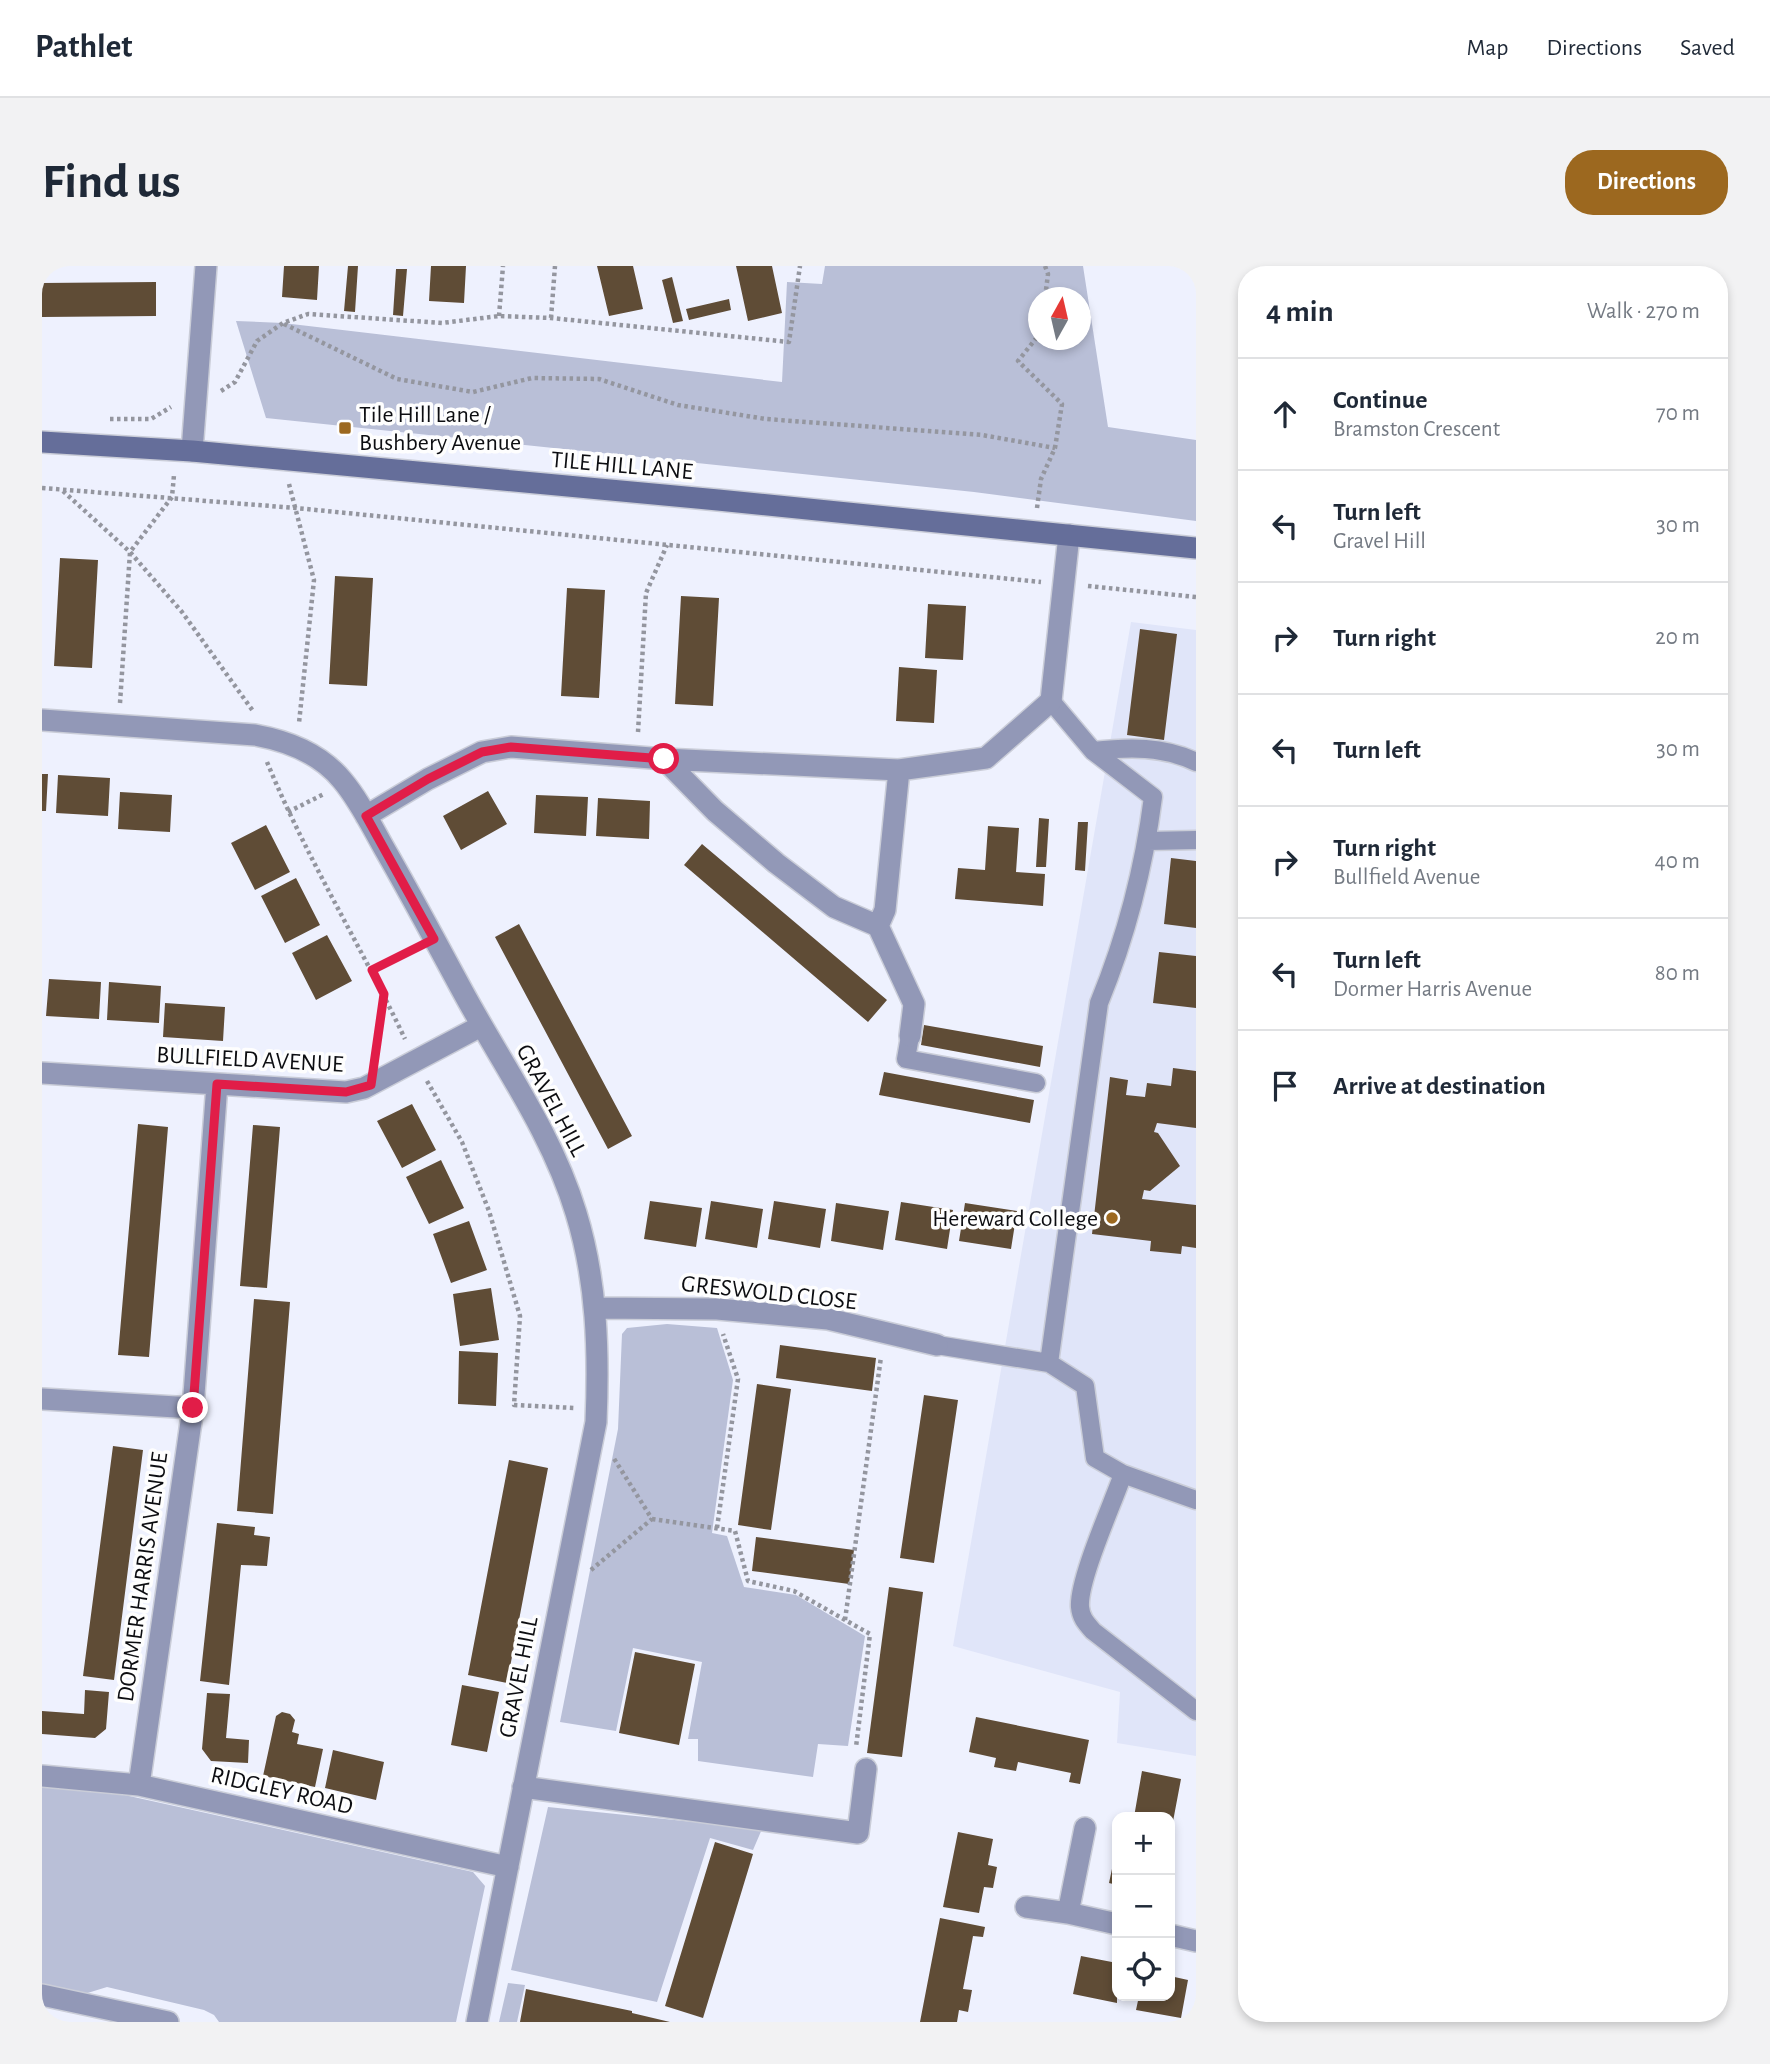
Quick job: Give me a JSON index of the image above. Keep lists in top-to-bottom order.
{
  "streets": {
    "main road": ["TILE HILL LANE"],
    "street": [
      "BULLFIELD AVENUE",
      "GRAVEL HILL",
      "GRESWOLD CLOSE",
      "DORMER HARRIS AVENUE",
      "RIDGLEY ROAD"
    ]
  },
  "crossings": [
    ["BULLFIELD AVENUE", "GRAVEL HILL"],
    ["BULLFIELD AVENUE", "DORMER HARRIS AVENUE"],
    ["GRAVEL HILL", "GRESWOLD CLOSE"],
    ["GRAVEL HILL", "RIDGLEY ROAD"],
    ["DORMER HARRIS AVENUE", "RIDGLEY ROAD"]
  ],
  "places": {
    "transit": ["Tile Hill Lane / Bushbery Avenue"],
    "other": ["Hereward College"]
  },
  "north": "top",
  "page": {
    "header": "Pathlet",
    "nav": ["Map", "Directions", "Saved"],
    "buttons": "Directions",
    "title": "Find us",
    "heading": ["4 min", "Walk · 270 m"],
    "list": [
      ["Continue", "Bramston Crescent", "70 m"],
      ["Turn left", "Gravel Hill", "30 m"],
      ["Turn right", "20 m"],
      ["Turn left", "30 m"],
      ["Turn right", "Bullfield Avenue", "40 m"],
      ["Turn left", "Dormer Harris Avenue", "80 m"],
      "Arrive at destination"
    ],
    "map_buttons": ["+", "−"]
  }
}
